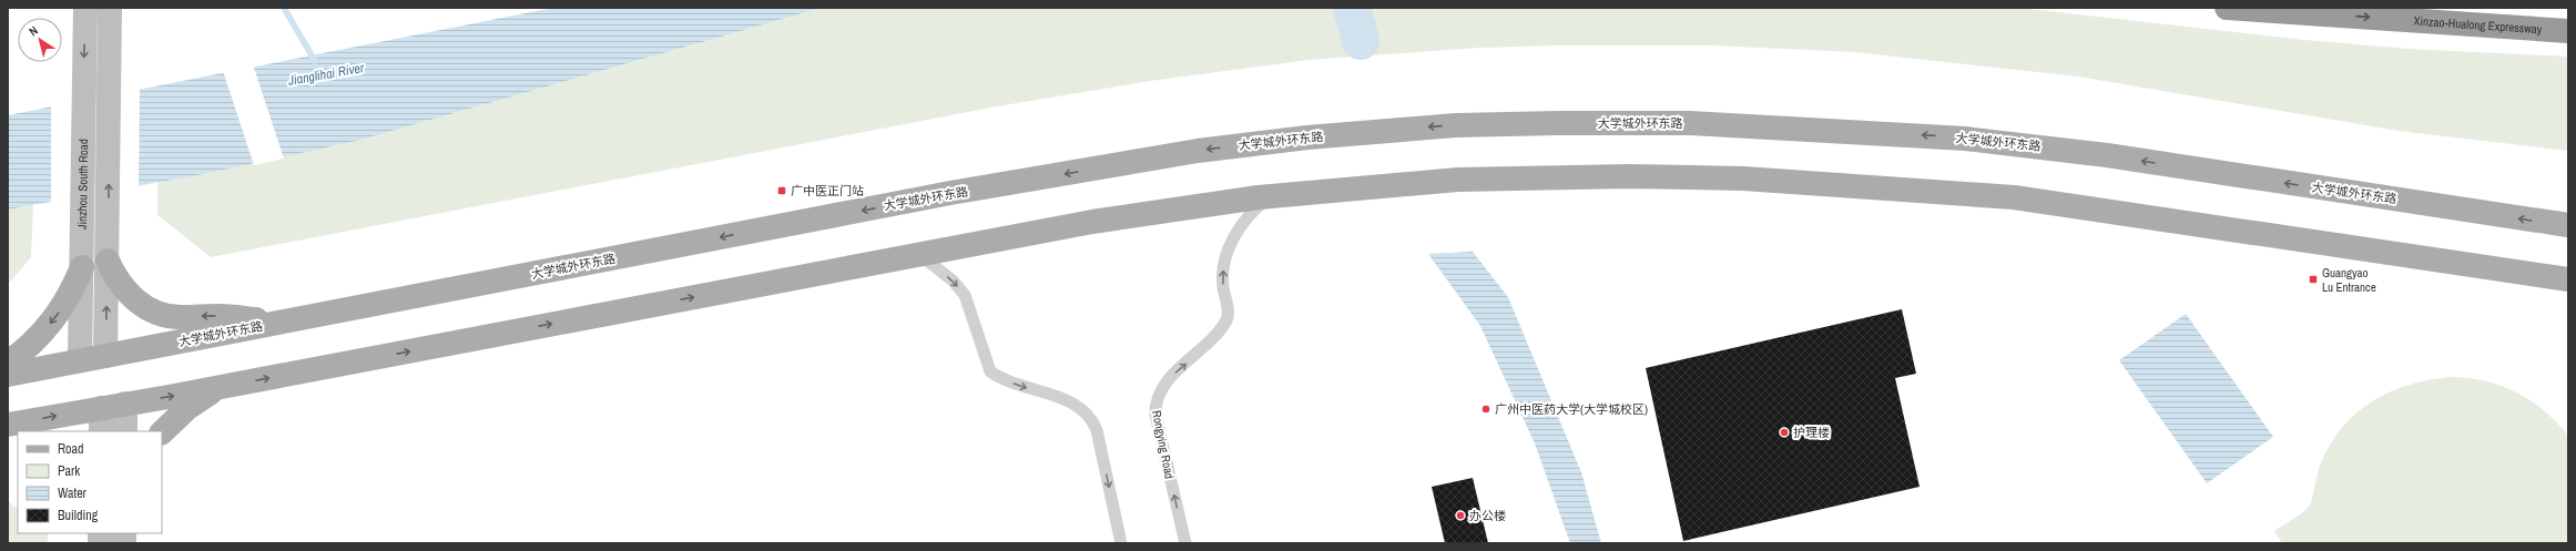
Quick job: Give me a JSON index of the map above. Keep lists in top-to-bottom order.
{
  "streets": {
    "highway": ["Xinzao-Hualong Expressway"],
    "main road": ["大学城外环东路", "Jinzhou South Road"],
    "lane": ["Rongying Road"]
  },
  "crossings": [
    ["大学城外环东路", "Jinzhou South Road"]
  ],
  "one_way": ["Xinzao-Hualong Expressway", "Rongying Road"],
  "water": ["Jianglihai River"],
  "places": {
    "transit": ["广中医正门站", "Guangyao Lu Entrance"],
    "other": ["广州中医药大学(大学城校区)", "护理楼", "办公楼"]
  },
  "legend": [
    "Road",
    "Park",
    "Water",
    "Building"
  ],
  "north": "top left"
}
